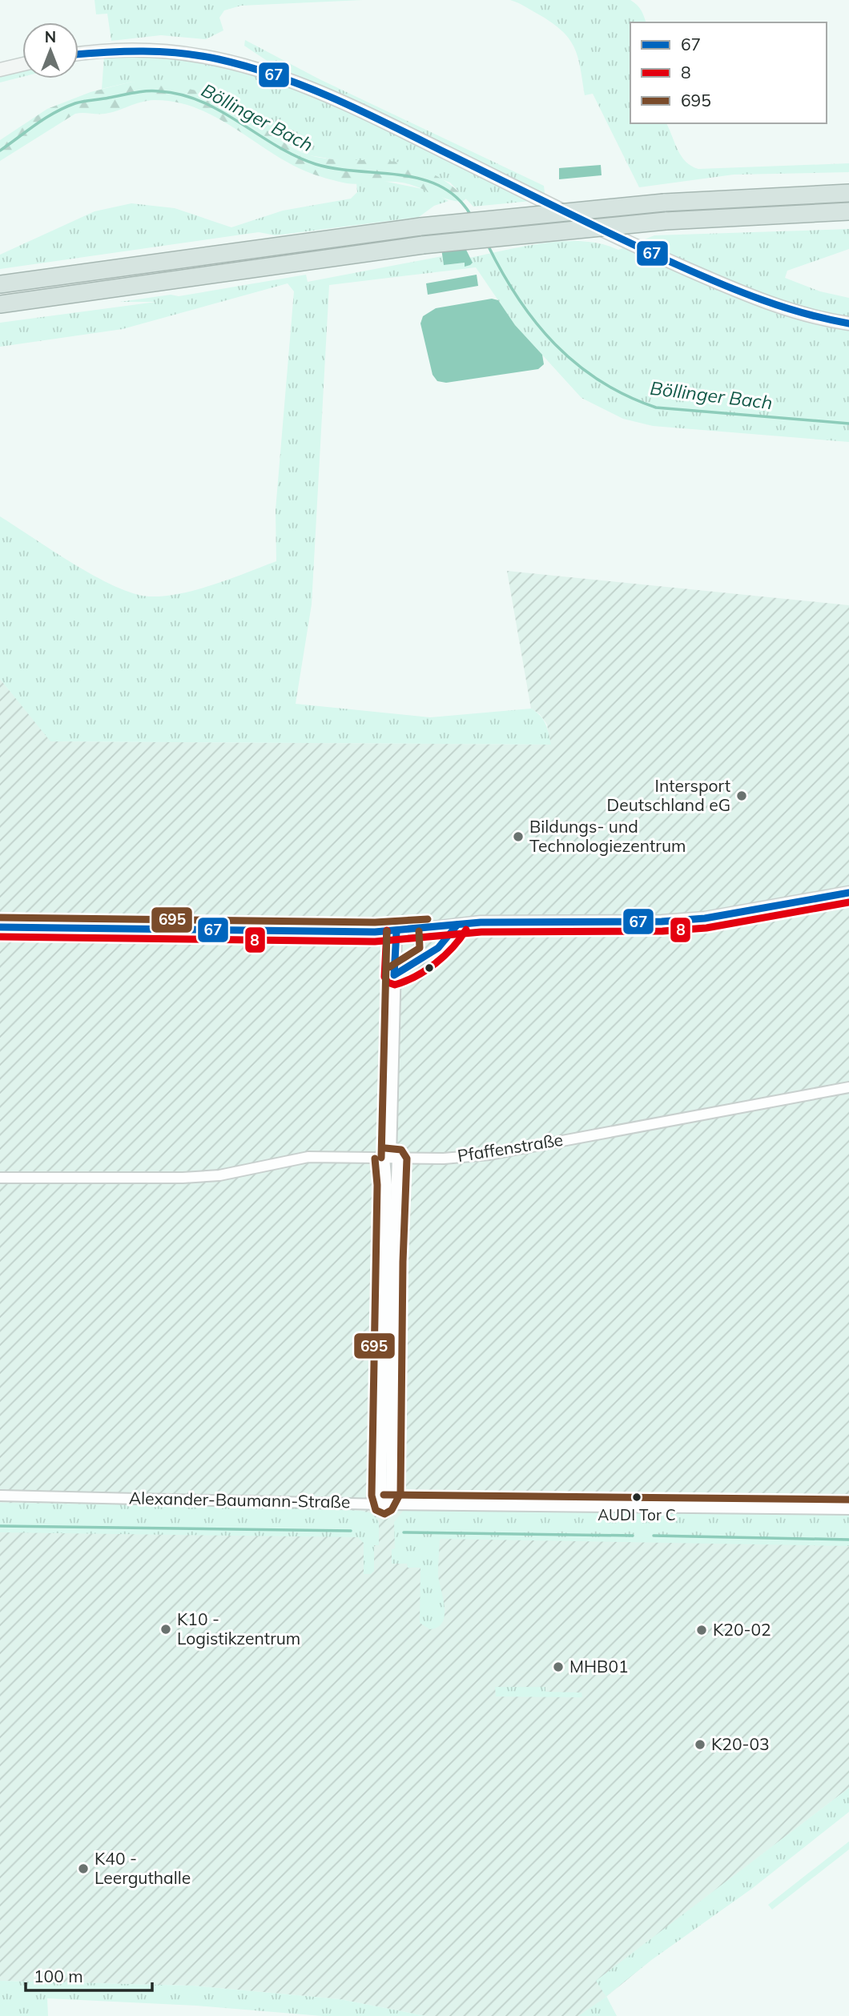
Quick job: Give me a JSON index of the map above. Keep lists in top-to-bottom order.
{
  "streets": {
    "street": ["Pfaffenstraße", "Alexander-Baumann-Straße"]
  },
  "water": ["Böllinger Bach"],
  "places": [
    "Intersport Deutschland eG",
    "Bildungs- und Technologiezentrum",
    "AUDI Tor C",
    "K10 - Logistikzentrum",
    "K20-02",
    "MHB01",
    "K20-03",
    "K40 - Leerguthalle"
  ],
  "lines": ["transit line 67", "transit line 8", "transit line 695"],
  "legend": ["67", "8", "695"],
  "scale_bar": "100 m",
  "north": "top"
}
